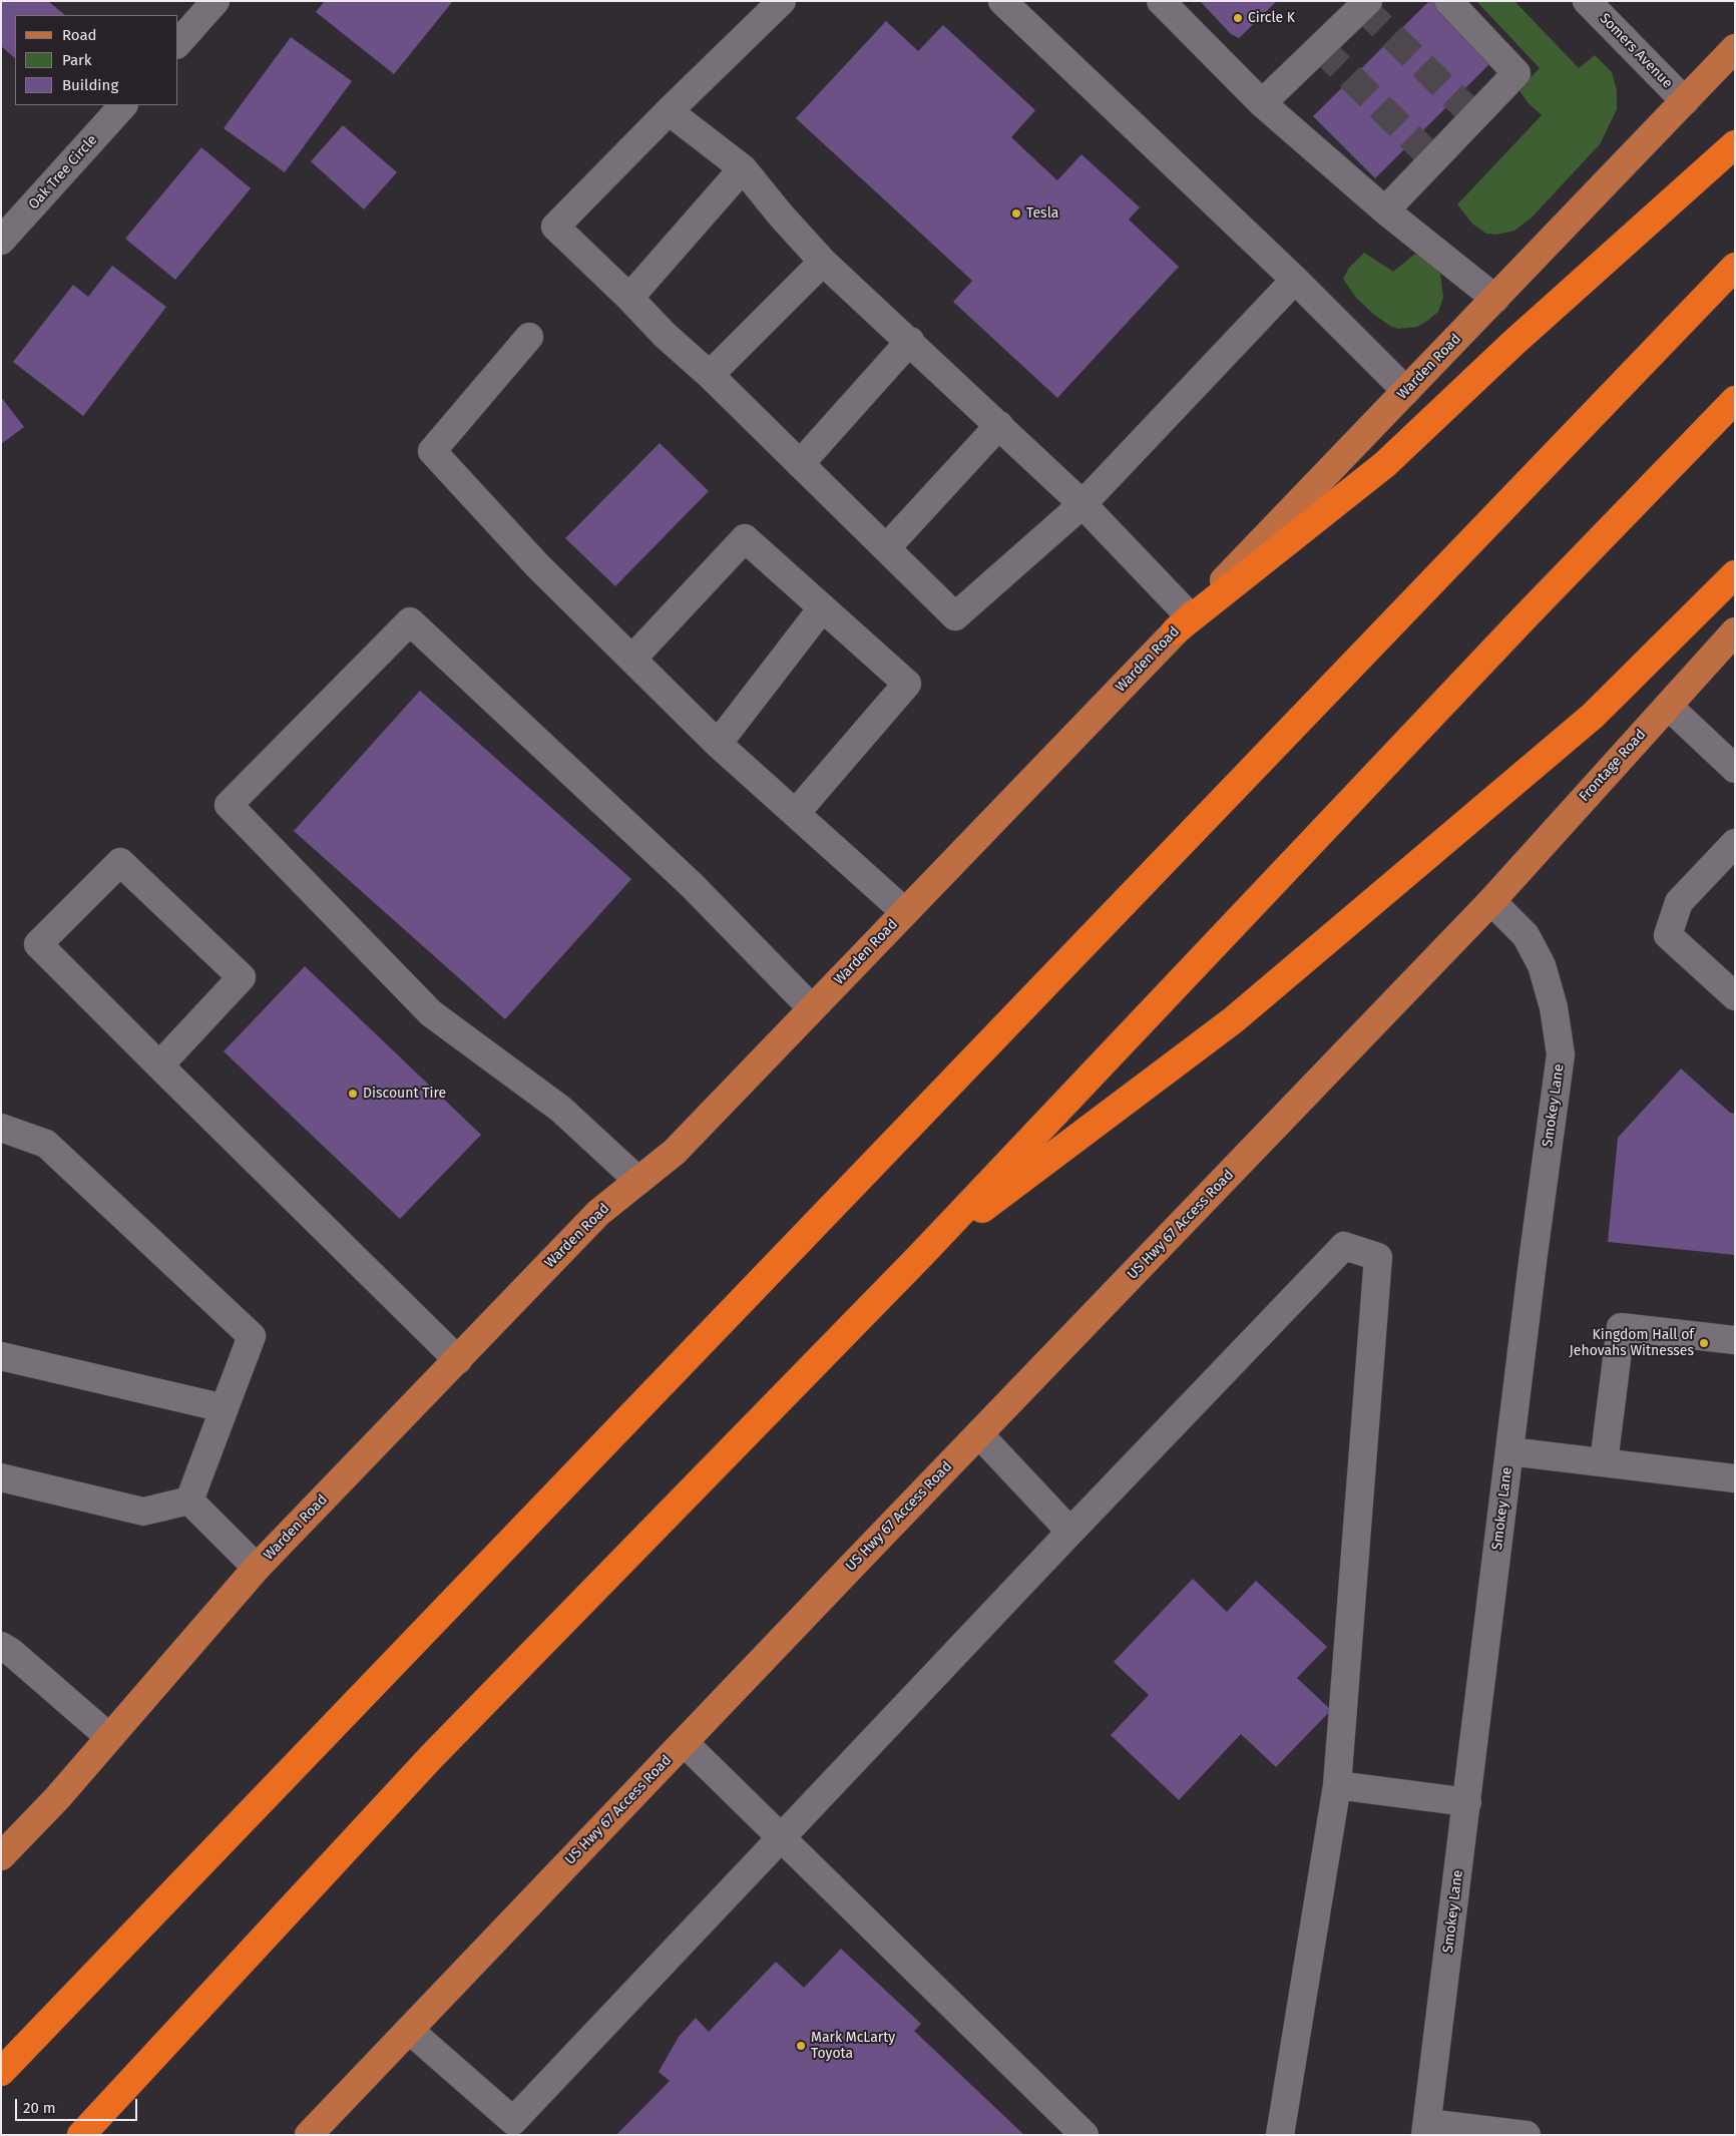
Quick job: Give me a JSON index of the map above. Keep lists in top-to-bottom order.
{
  "streets": {
    "main road": ["Warden Road", "Frontage Road", "US Hwy 67 Access Road"],
    "street": ["Somers Avenue", "Oak Tree Circle", "Smokey Lane"]
  },
  "crossings": [
    ["Somers Avenue", "Warden Road"],
    ["Frontage Road", "Smokey Lane"],
    ["Frontage Road", "US Hwy 67 Access Road"],
    ["Smokey Lane", "US Hwy 67 Access Road"]
  ],
  "places": [
    "Circle K",
    "Tesla",
    "Discount Tire",
    "Kingdom Hall of Jehovahs Witnesses",
    "Mark McLarty Toyota"
  ],
  "legend": ["Road", "Park", "Building"],
  "scale_bar": "20 m"
}
